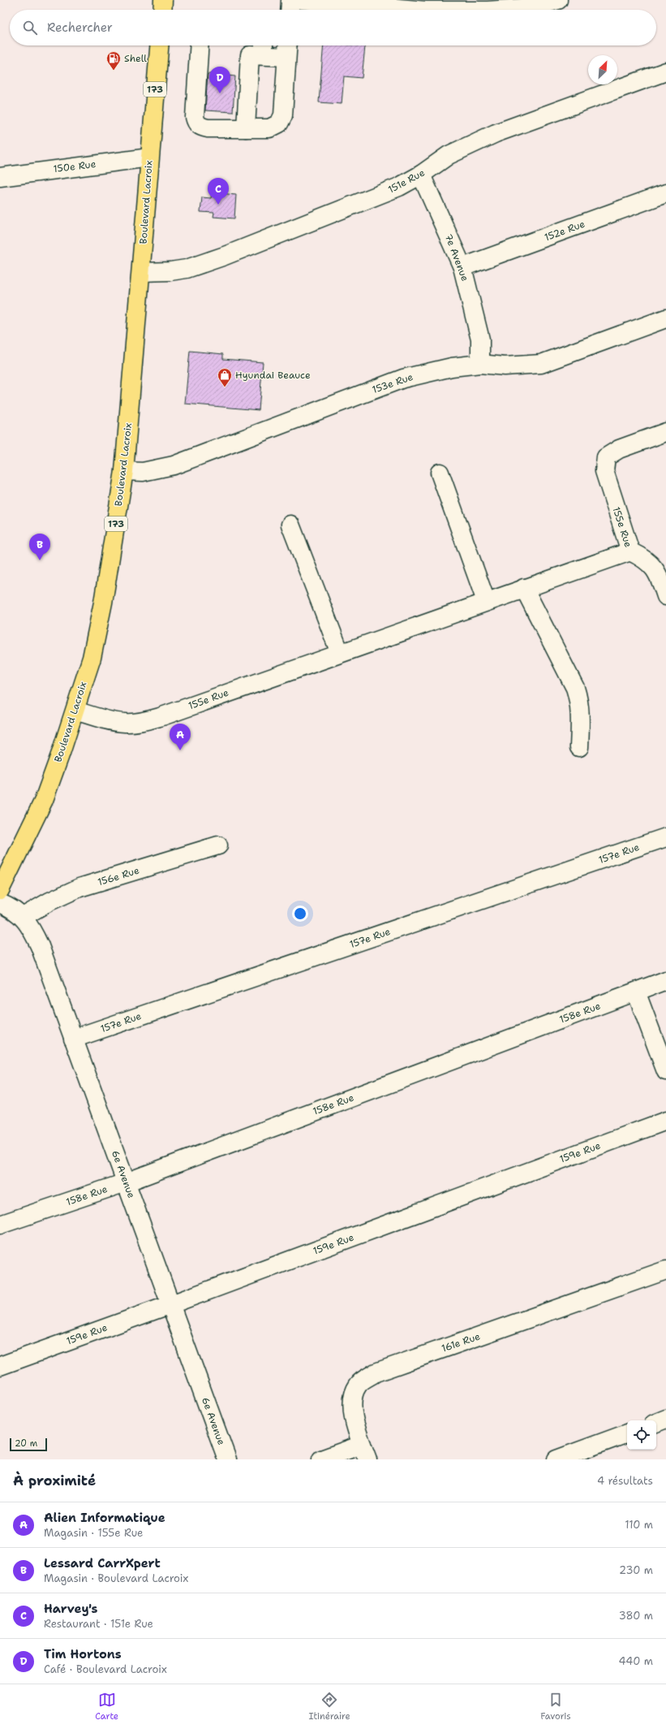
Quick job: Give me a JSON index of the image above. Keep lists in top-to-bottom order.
{
  "streets": {
    "main road": ["173", "Boulevard Lacroix"],
    "street": [
      "150e Rue",
      "151e Rue",
      "152e Rue",
      "7e Avenue",
      "153e Rue",
      "155e Rue",
      "157e Rue",
      "156e Rue",
      "158e Rue",
      "159e Rue",
      "6e Avenue",
      "161e Rue"
    ]
  },
  "crossings": [
    ["150e Rue", "Boulevard Lacroix"],
    ["151e Rue", "Boulevard Lacroix"],
    ["151e Rue", "7e Avenue"],
    ["Boulevard Lacroix", "153e Rue"],
    ["Boulevard Lacroix", "155e Rue"],
    ["152e Rue", "7e Avenue"],
    ["7e Avenue", "153e Rue"],
    ["157e Rue", "6e Avenue"],
    ["156e Rue", "6e Avenue"],
    ["158e Rue", "6e Avenue"],
    ["159e Rue", "6e Avenue"]
  ],
  "places": {
    "fuel station": ["Shell"],
    "shop": ["Hyundai Beauce"]
  },
  "scale_bar": "20 m",
  "north": "top right",
  "page": {
    "search": "Rechercher",
    "pins": [
      "D",
      "C",
      "B",
      "A"
    ],
    "scale": "20 m",
    "heading": ["À proximité", "4 résultats"],
    "list": [
      {
        "mark": "A",
        "name": "Alien Informatique",
        "note": "Magasin · 155e Rue",
        "value": "110 m"
      },
      {
        "mark": "B",
        "name": "Lessard CarrXpert",
        "note": "Magasin · Boulevard Lacroix",
        "value": "230 m"
      },
      {
        "mark": "C",
        "name": "Harvey's",
        "note": "Restaurant · 151e Rue",
        "value": "380 m"
      },
      {
        "mark": "D",
        "name": "Tim Hortons",
        "note": "Café · Boulevard Lacroix",
        "value": "440 m"
      }
    ],
    "nav": ["Carte", "Itinéraire", "Favoris"]
  }
}
